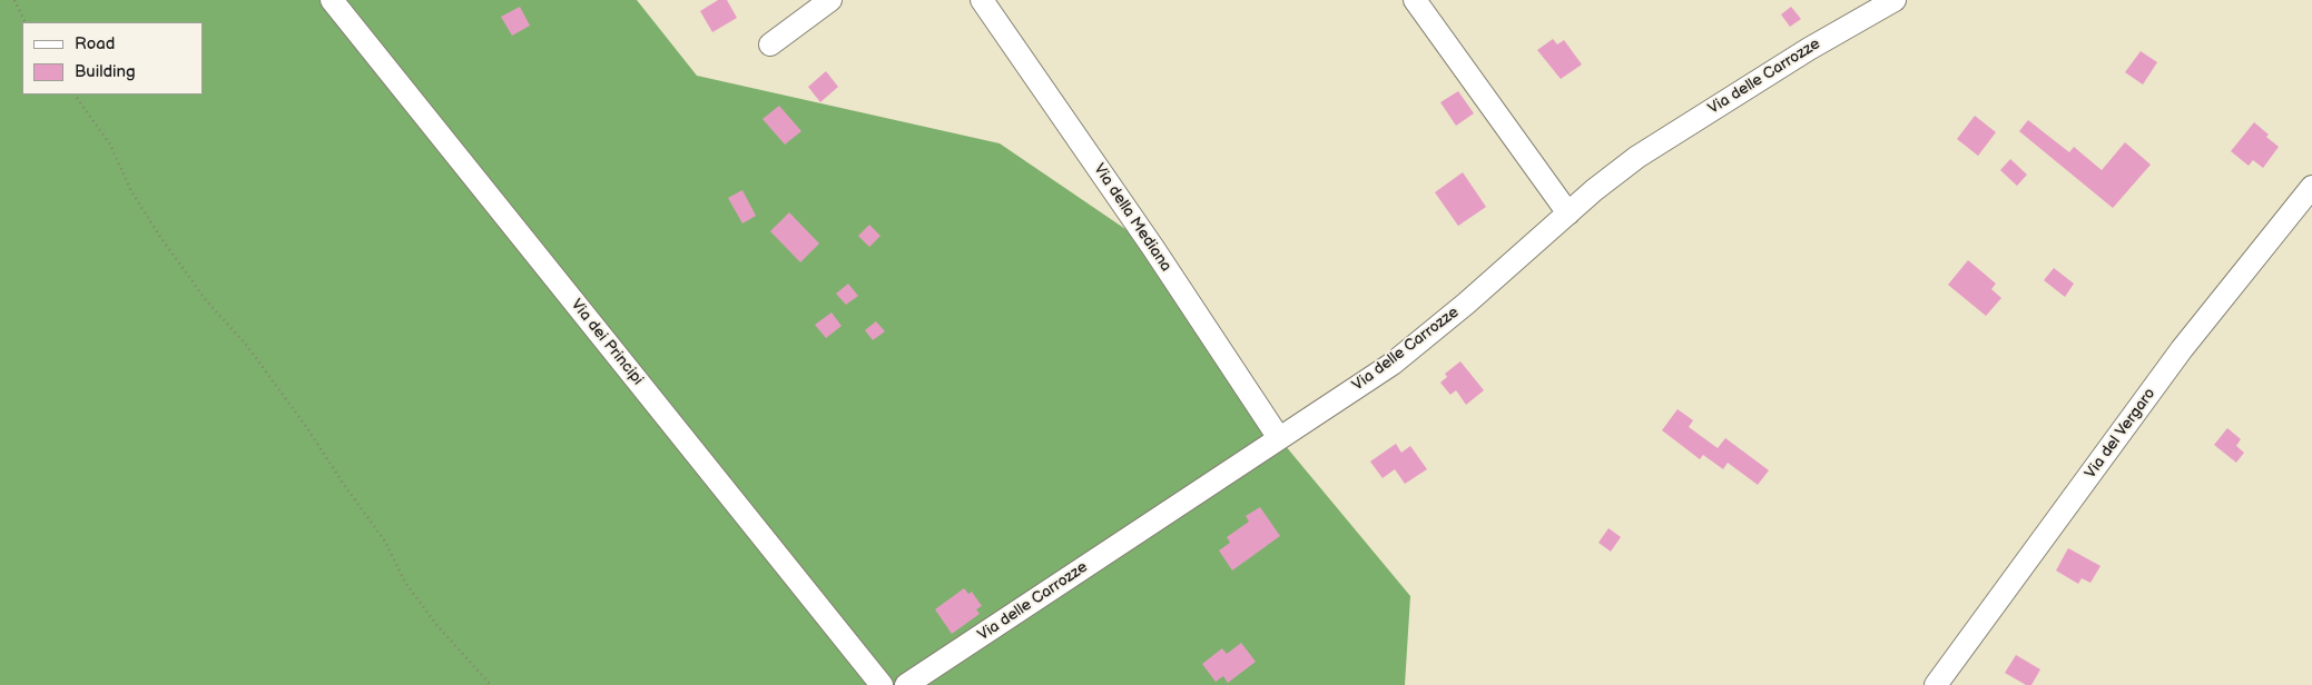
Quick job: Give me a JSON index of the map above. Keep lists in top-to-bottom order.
{
  "streets": {
    "street": [
      "Via delle Carrozze",
      "Via della Mediana",
      "Via dei Principi",
      "Via del Vergaro"
    ]
  },
  "crossings": [
    ["Via delle Carrozze", "Via della Mediana"]
  ],
  "legend": ["Road", "Building"]
}
